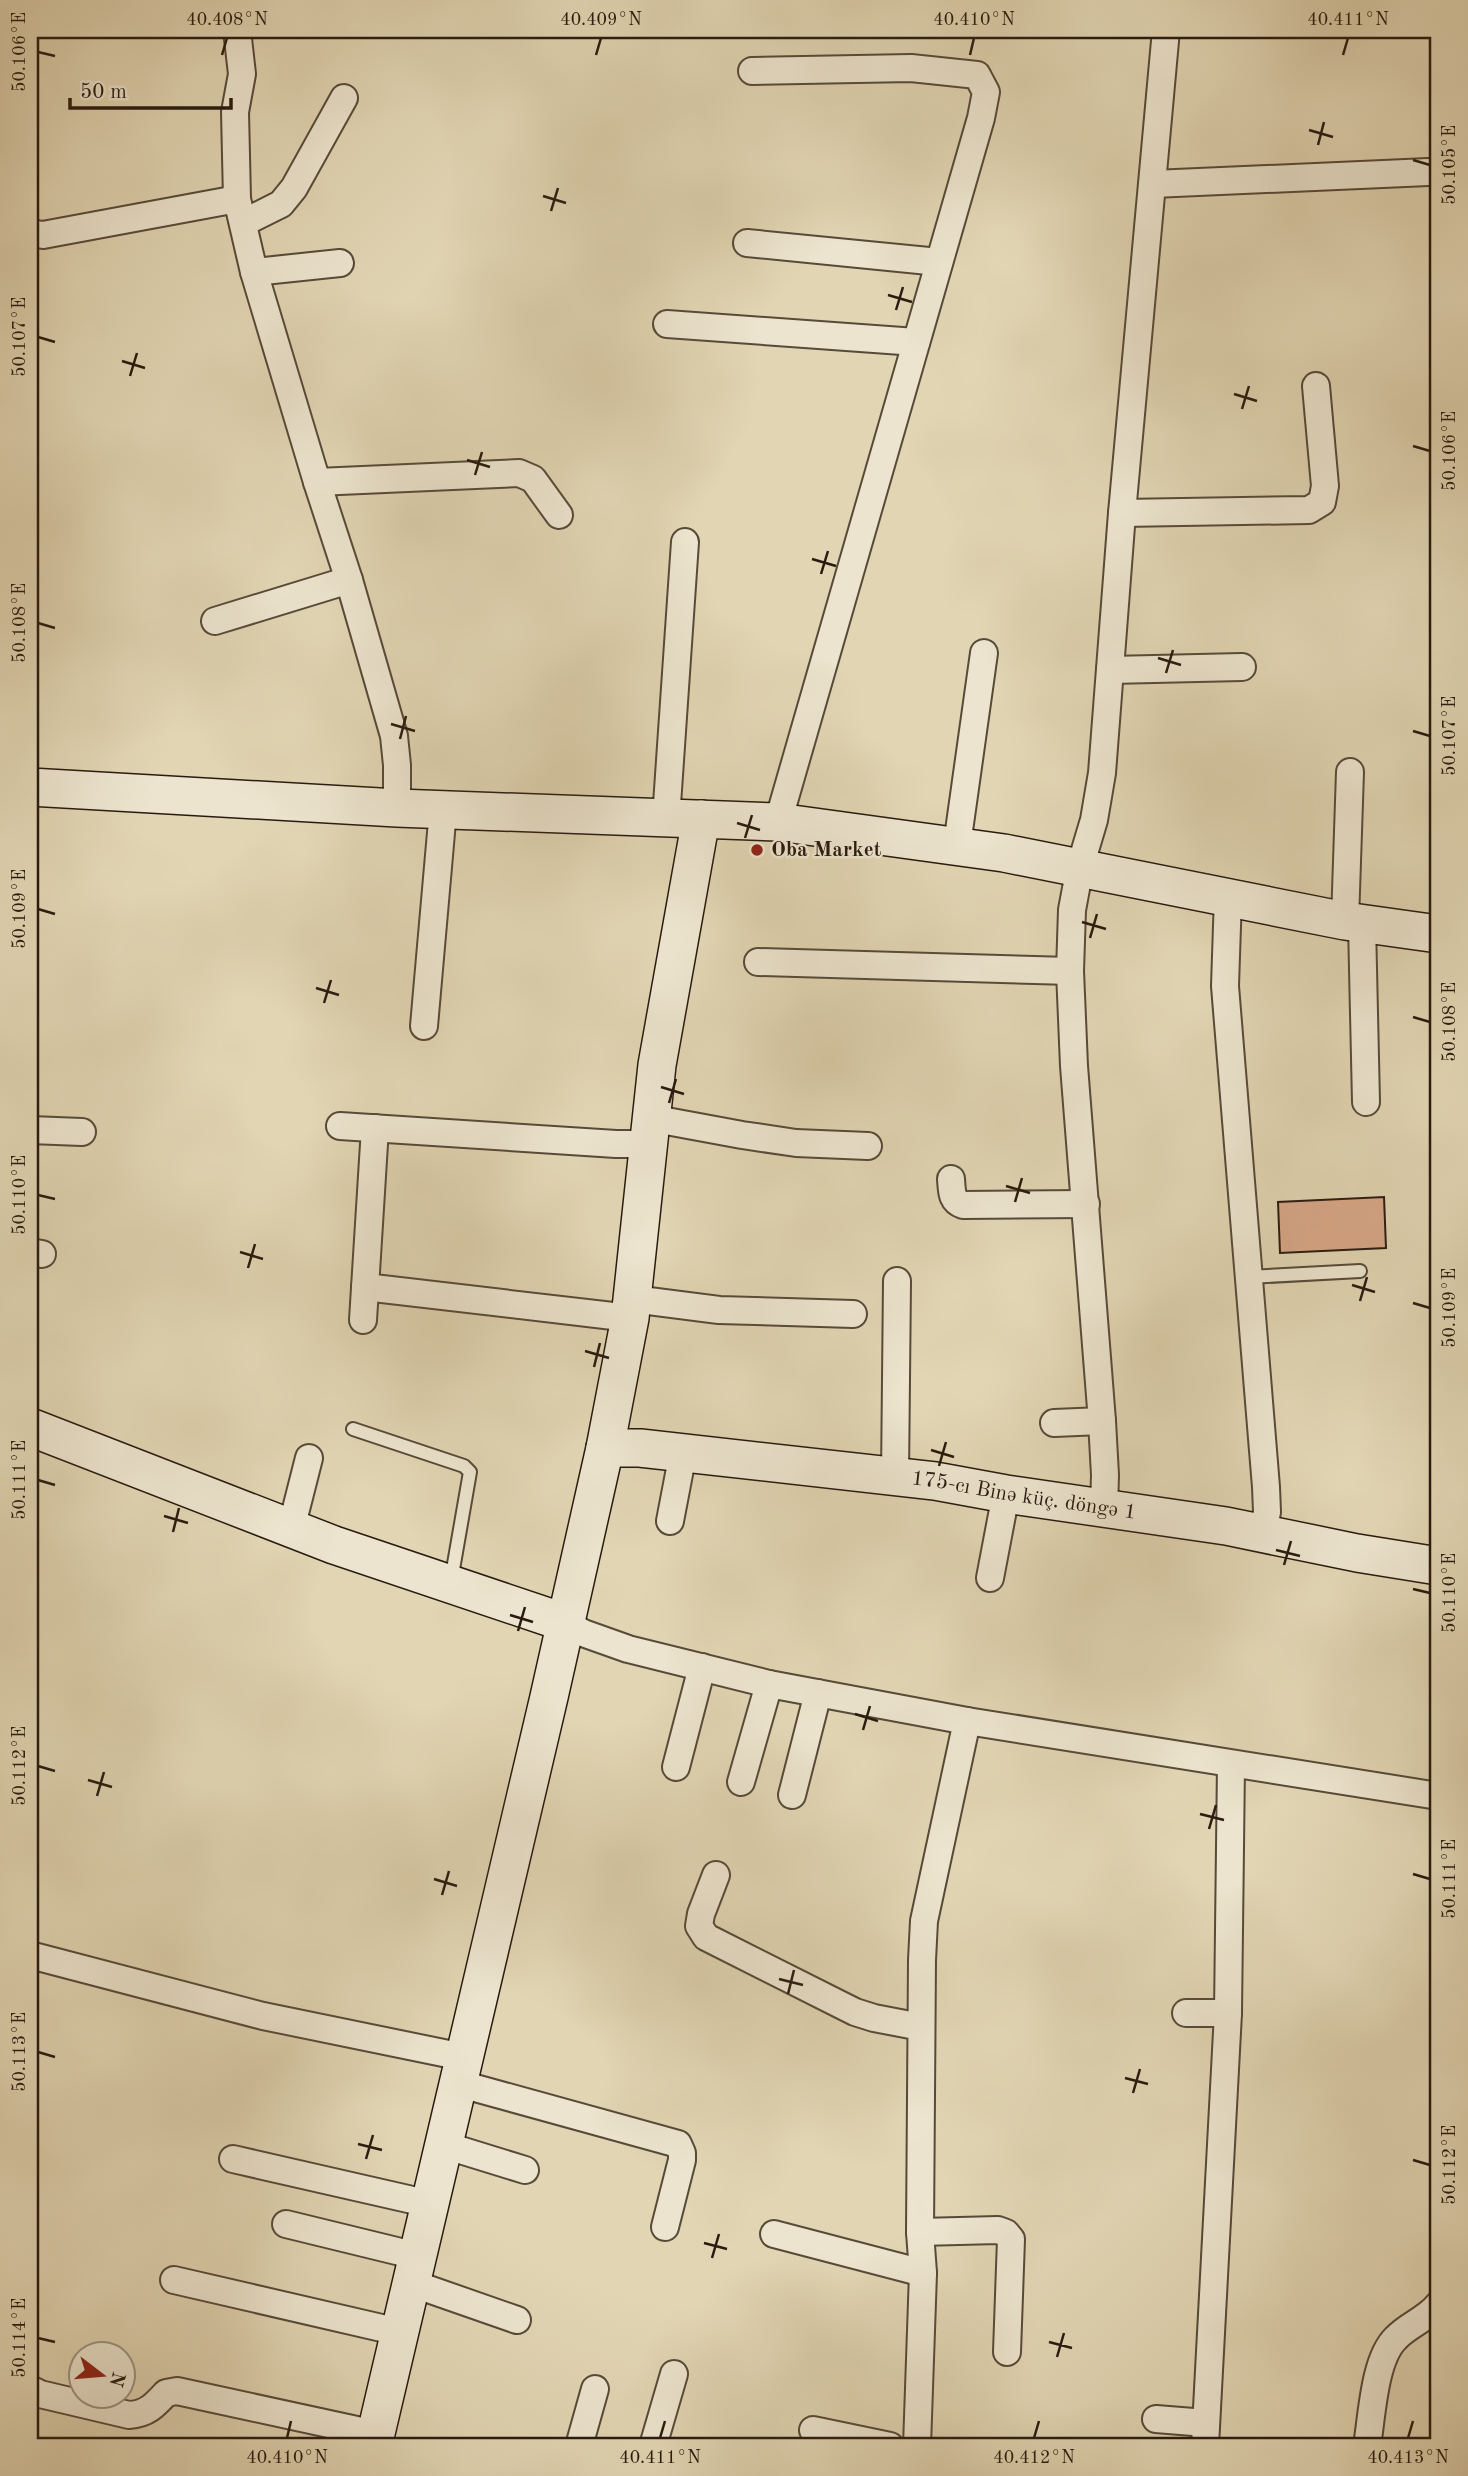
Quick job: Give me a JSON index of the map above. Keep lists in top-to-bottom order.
{
  "streets": {
    "street": ["175-cı Binə küç. döngə 1"]
  },
  "places": ["Oba Market"],
  "scale_bar": "50 m",
  "north": "right",
  "coordinates": [
    "40.408°N",
    "40.409°N",
    "40.410°N",
    "40.411°N",
    "50.106°E",
    "50.105°E",
    "50.107°E",
    "50.108°E",
    "50.109°E",
    "50.110°E",
    "50.111°E",
    "50.112°E",
    "50.113°E",
    "50.114°E",
    "40.412°N",
    "40.413°N"
  ]
}
